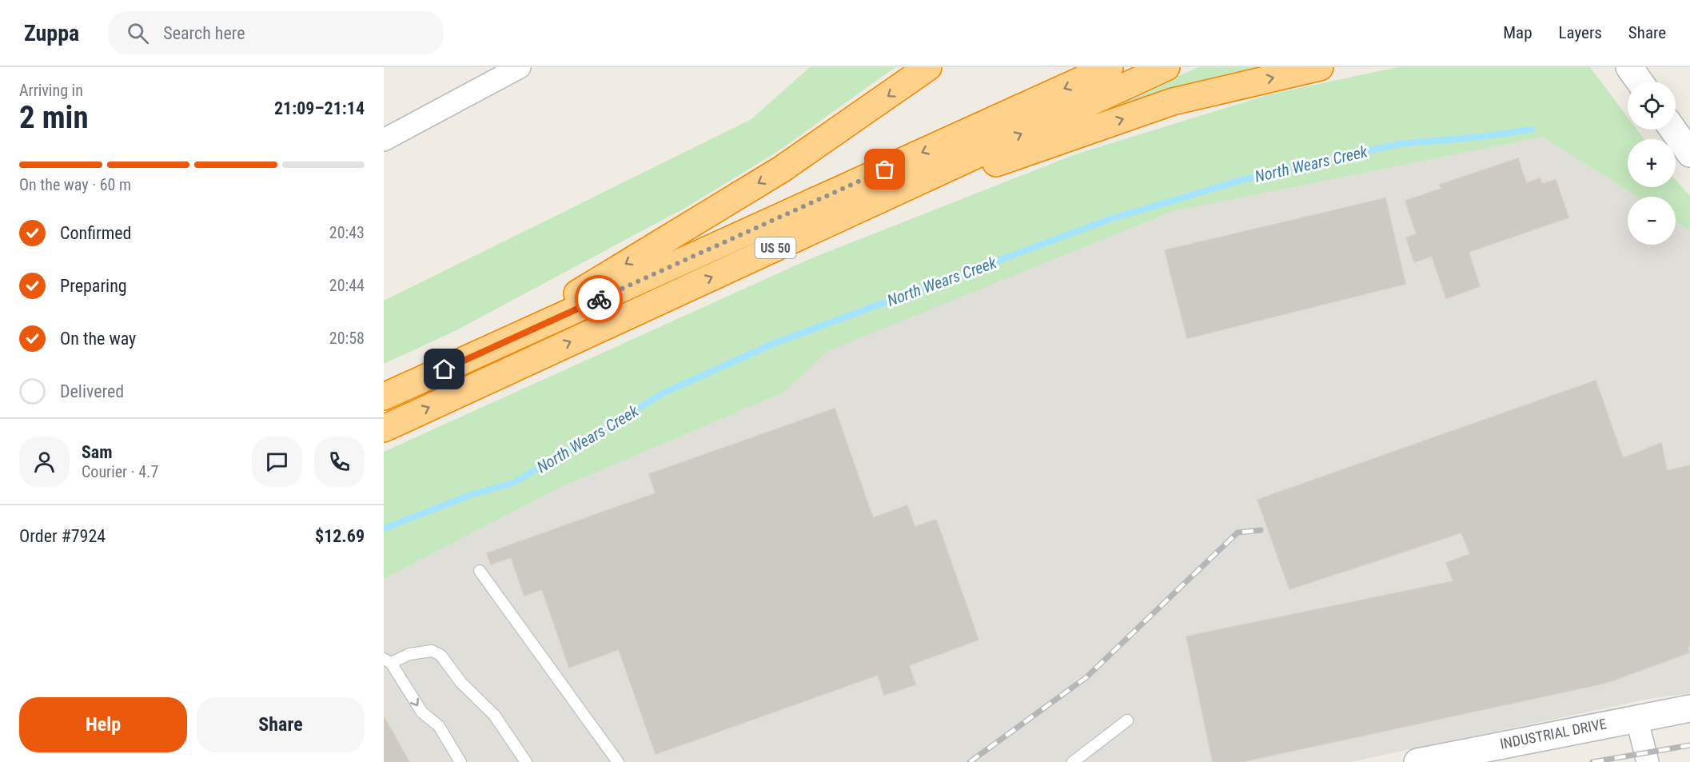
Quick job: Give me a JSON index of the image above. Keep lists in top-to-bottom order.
{
  "streets": {
    "highway": ["US 50"],
    "main road": ["INDUSTRIAL DRIVE"]
  },
  "water": ["North Wears Creek"],
  "page": {
    "header": "Zuppa",
    "search": "Search here",
    "nav": ["Map", "Layers", "Share"],
    "heading": ["2 min", "Arriving in", "21:09–21:14"],
    "panel": [
      "Sam",
      "Courier · 4.7",
      "Order #7924",
      "$12.69"
    ],
    "map_buttons": ["+", "−"],
    "bar": "On the way · 60 m",
    "list": [
      ["Confirmed", "20:43"],
      ["Preparing", "20:44"],
      ["On the way", "20:58"],
      "Delivered"
    ],
    "buttons": ["Help", "Share"]
  }
}
